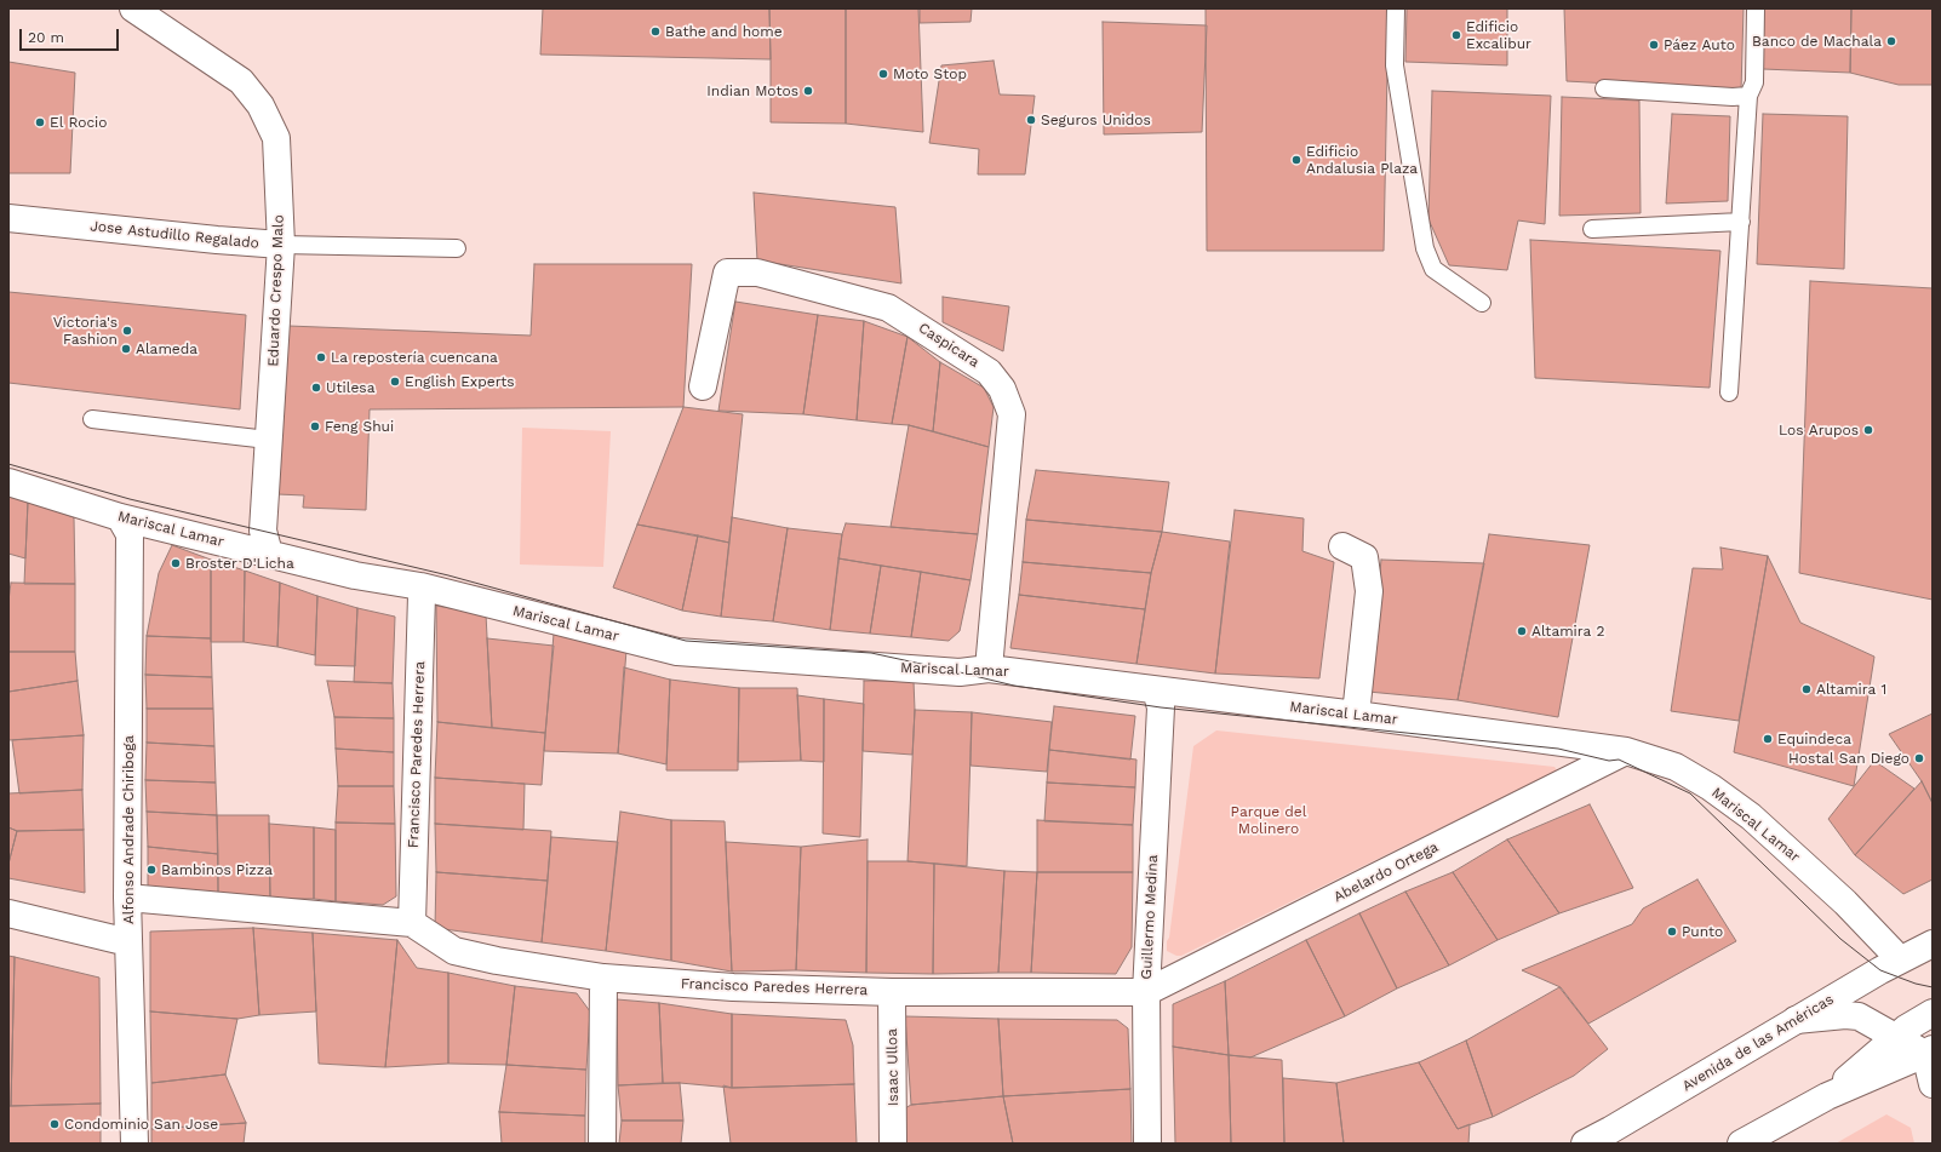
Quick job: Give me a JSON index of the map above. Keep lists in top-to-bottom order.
{
  "streets": {
    "street": [
      "Jose Astudillo Regalado",
      "Eduardo Crespo Malo",
      "Caspicara",
      "Mariscal Lamar",
      "Francisco Paredes Herrera",
      "Alfonso Andrade Chiriboga",
      "Abelardo Ortega",
      "Guillermo Medina",
      "Avenida de las Américas",
      "Isaac Ulloa"
    ]
  },
  "crossings": [
    ["Jose Astudillo Regalado", "Eduardo Crespo Malo"],
    ["Eduardo Crespo Malo", "Mariscal Lamar"],
    ["Caspicara", "Mariscal Lamar"],
    ["Mariscal Lamar", "Francisco Paredes Herrera"],
    ["Mariscal Lamar", "Alfonso Andrade Chiriboga"],
    ["Mariscal Lamar", "Abelardo Ortega"],
    ["Mariscal Lamar", "Guillermo Medina"],
    ["Mariscal Lamar", "Avenida de las Américas"],
    ["Francisco Paredes Herrera", "Alfonso Andrade Chiriboga"],
    ["Francisco Paredes Herrera", "Abelardo Ortega"],
    ["Francisco Paredes Herrera", "Guillermo Medina"],
    ["Francisco Paredes Herrera", "Isaac Ulloa"],
    ["Abelardo Ortega", "Guillermo Medina"]
  ],
  "parks": ["Parque del Molinero"],
  "places": [
    "Bathe and home",
    "Edificio Excalibur",
    "Banco de Machala",
    "Páez Auto",
    "Moto Stop",
    "Indian Motos",
    "Seguros Unidos",
    "El Rocio",
    "Edificio Andalusia Plaza",
    "Victoria's Fashion",
    "Alameda",
    "La repostería cuencana",
    "English Experts",
    "Utilesa",
    "Feng Shui",
    "Los Arupos",
    "Broster D'Licha",
    "Altamira 2",
    "Altamira 1",
    "Equindeca",
    "Hostal San Diego",
    "Bambinos Pizza",
    "Punto",
    "Condominio San Jose"
  ],
  "scale_bar": "20 m"
}
